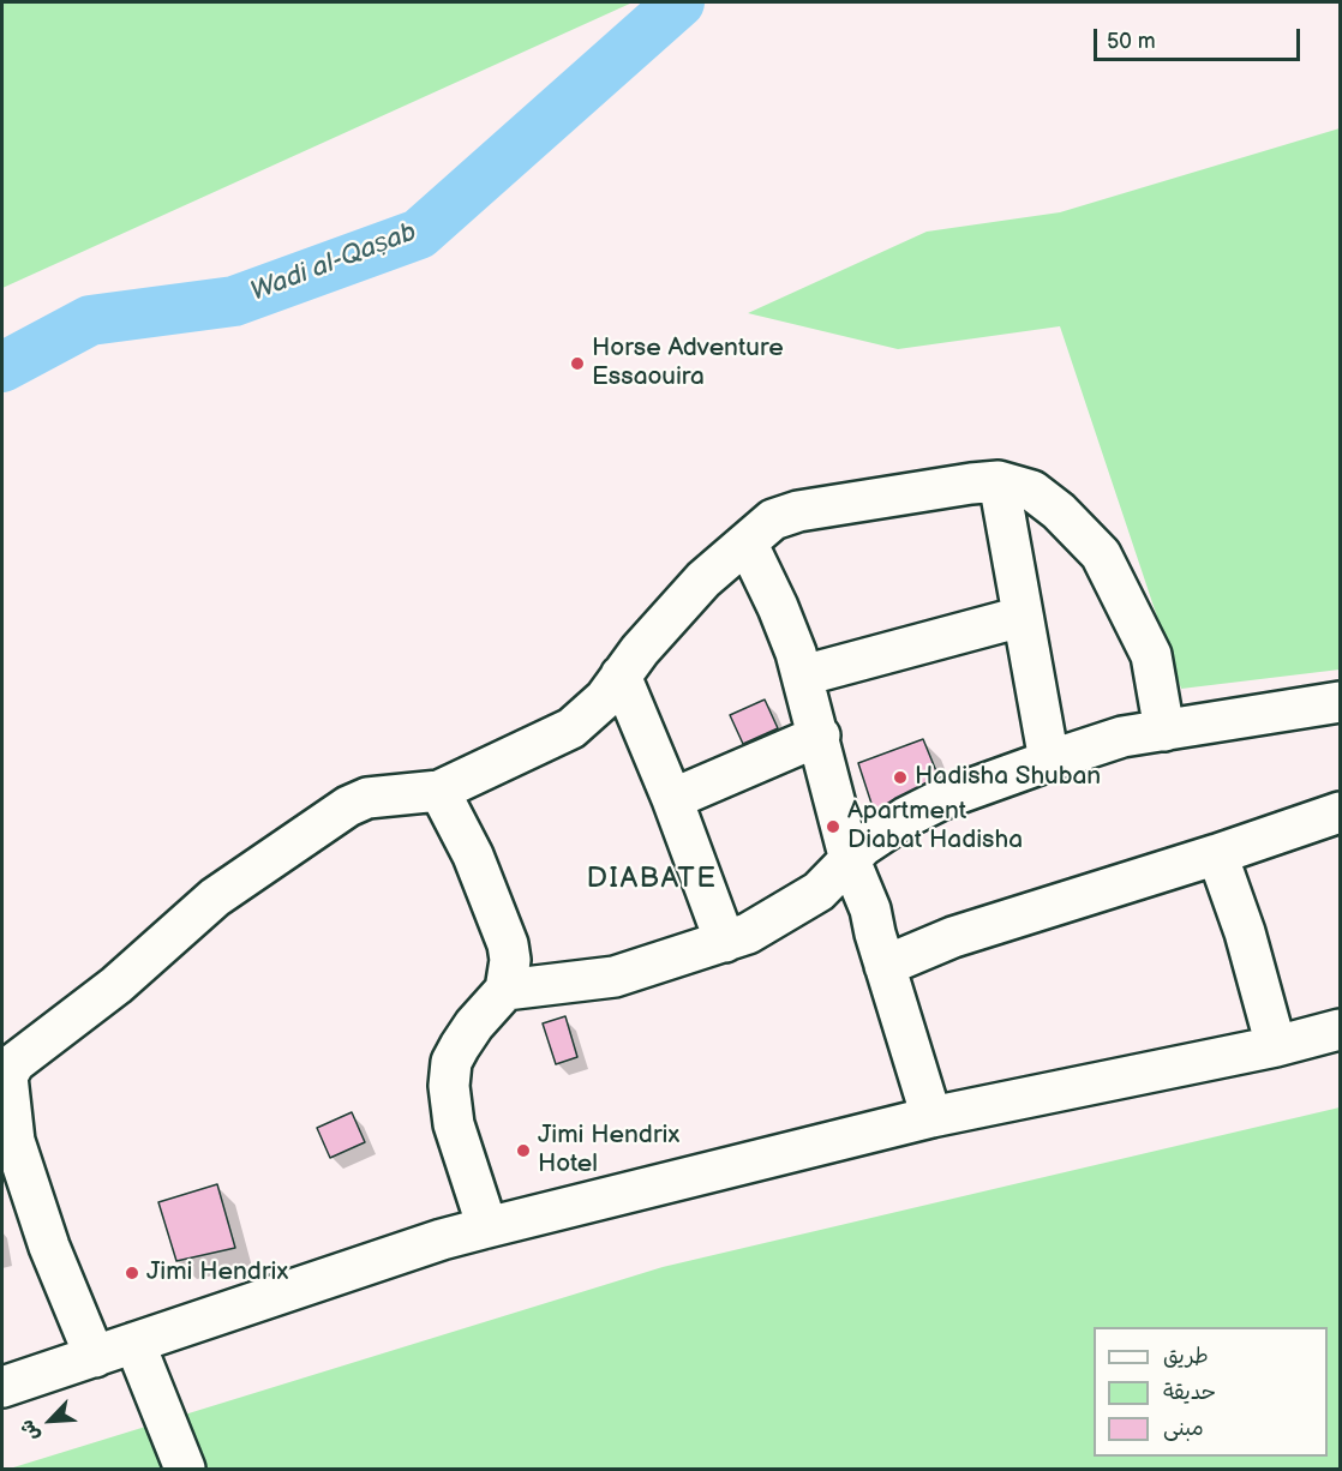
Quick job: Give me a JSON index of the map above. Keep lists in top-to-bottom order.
{
  "districts": ["DIABATE"],
  "water": ["Wadi al-Qaṣab"],
  "places": [
    "Horse Adventure Essaouira",
    "Hadisha Shuban",
    "Apartment Diabat Hadisha",
    "Jimi Hendrix Hotel",
    "Jimi Hendrix"
  ],
  "legend": ["طريق", "حديقة", "مبنى"],
  "scale_bar": "50 m",
  "north": "bottom left"
}
